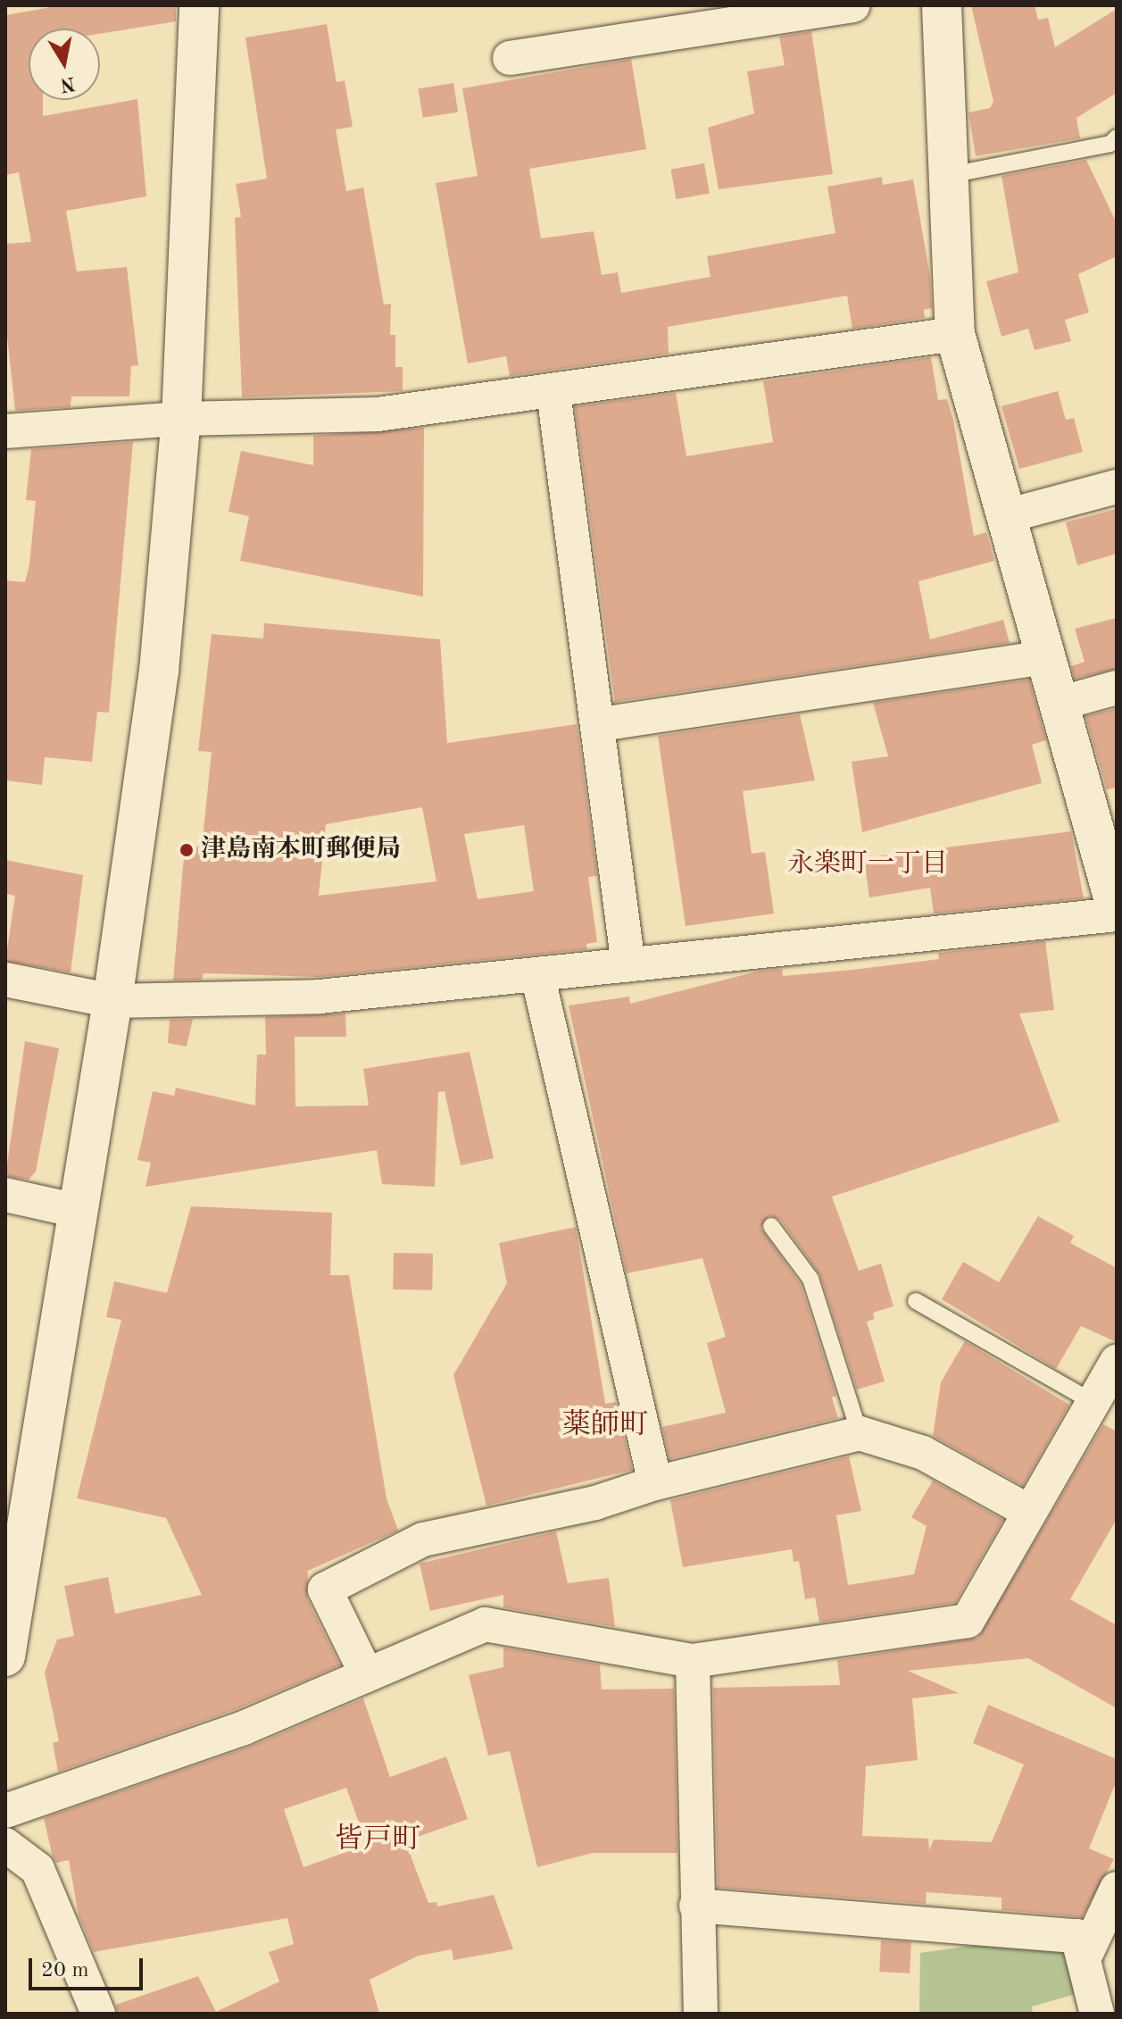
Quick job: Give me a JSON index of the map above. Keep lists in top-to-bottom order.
{
  "districts": ["永楽町一丁目", "薬師町", "皆戸町"],
  "places": ["津島南本町郵便局"],
  "scale_bar": "20 m",
  "north": "bottom"
}
